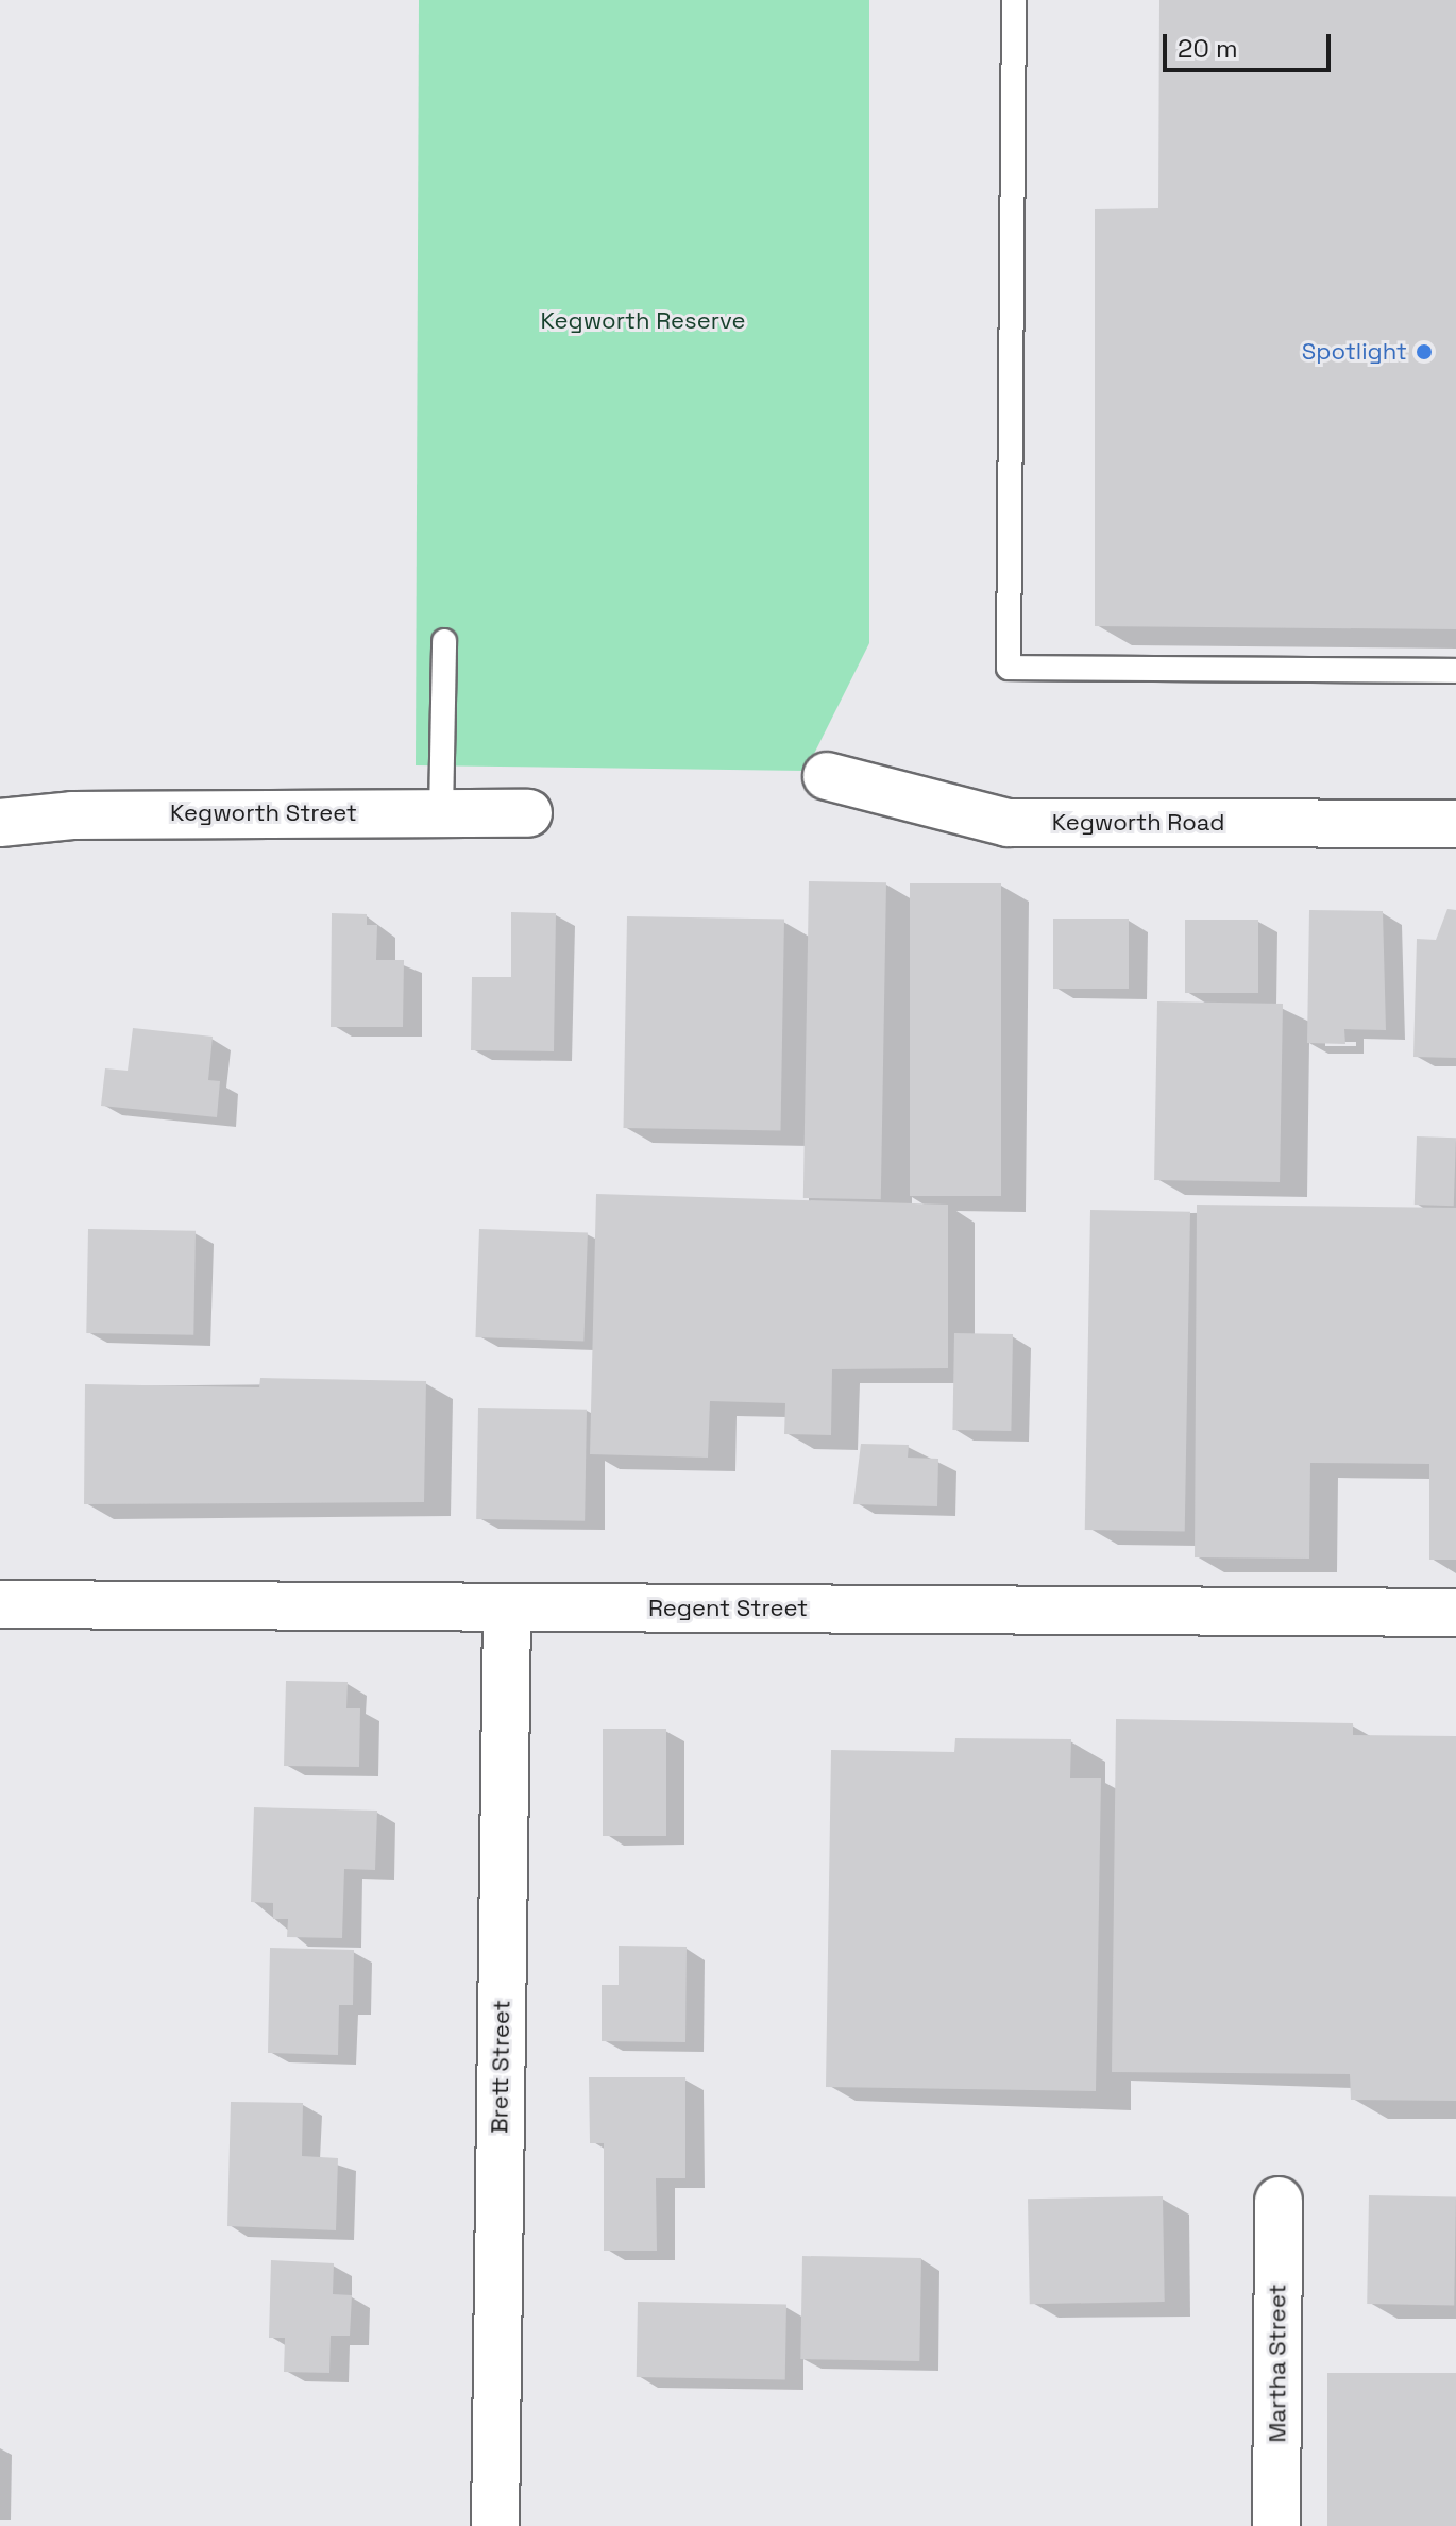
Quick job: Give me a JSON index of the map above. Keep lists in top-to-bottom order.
{
  "streets": {
    "street": [
      "Kegworth Street",
      "Kegworth Road",
      "Regent Street",
      "Brett Street",
      "Martha Street"
    ]
  },
  "crossings": [
    ["Regent Street", "Brett Street"]
  ],
  "parks": ["Kegworth Reserve"],
  "places": ["Spotlight"],
  "scale_bar": "20 m"
}
